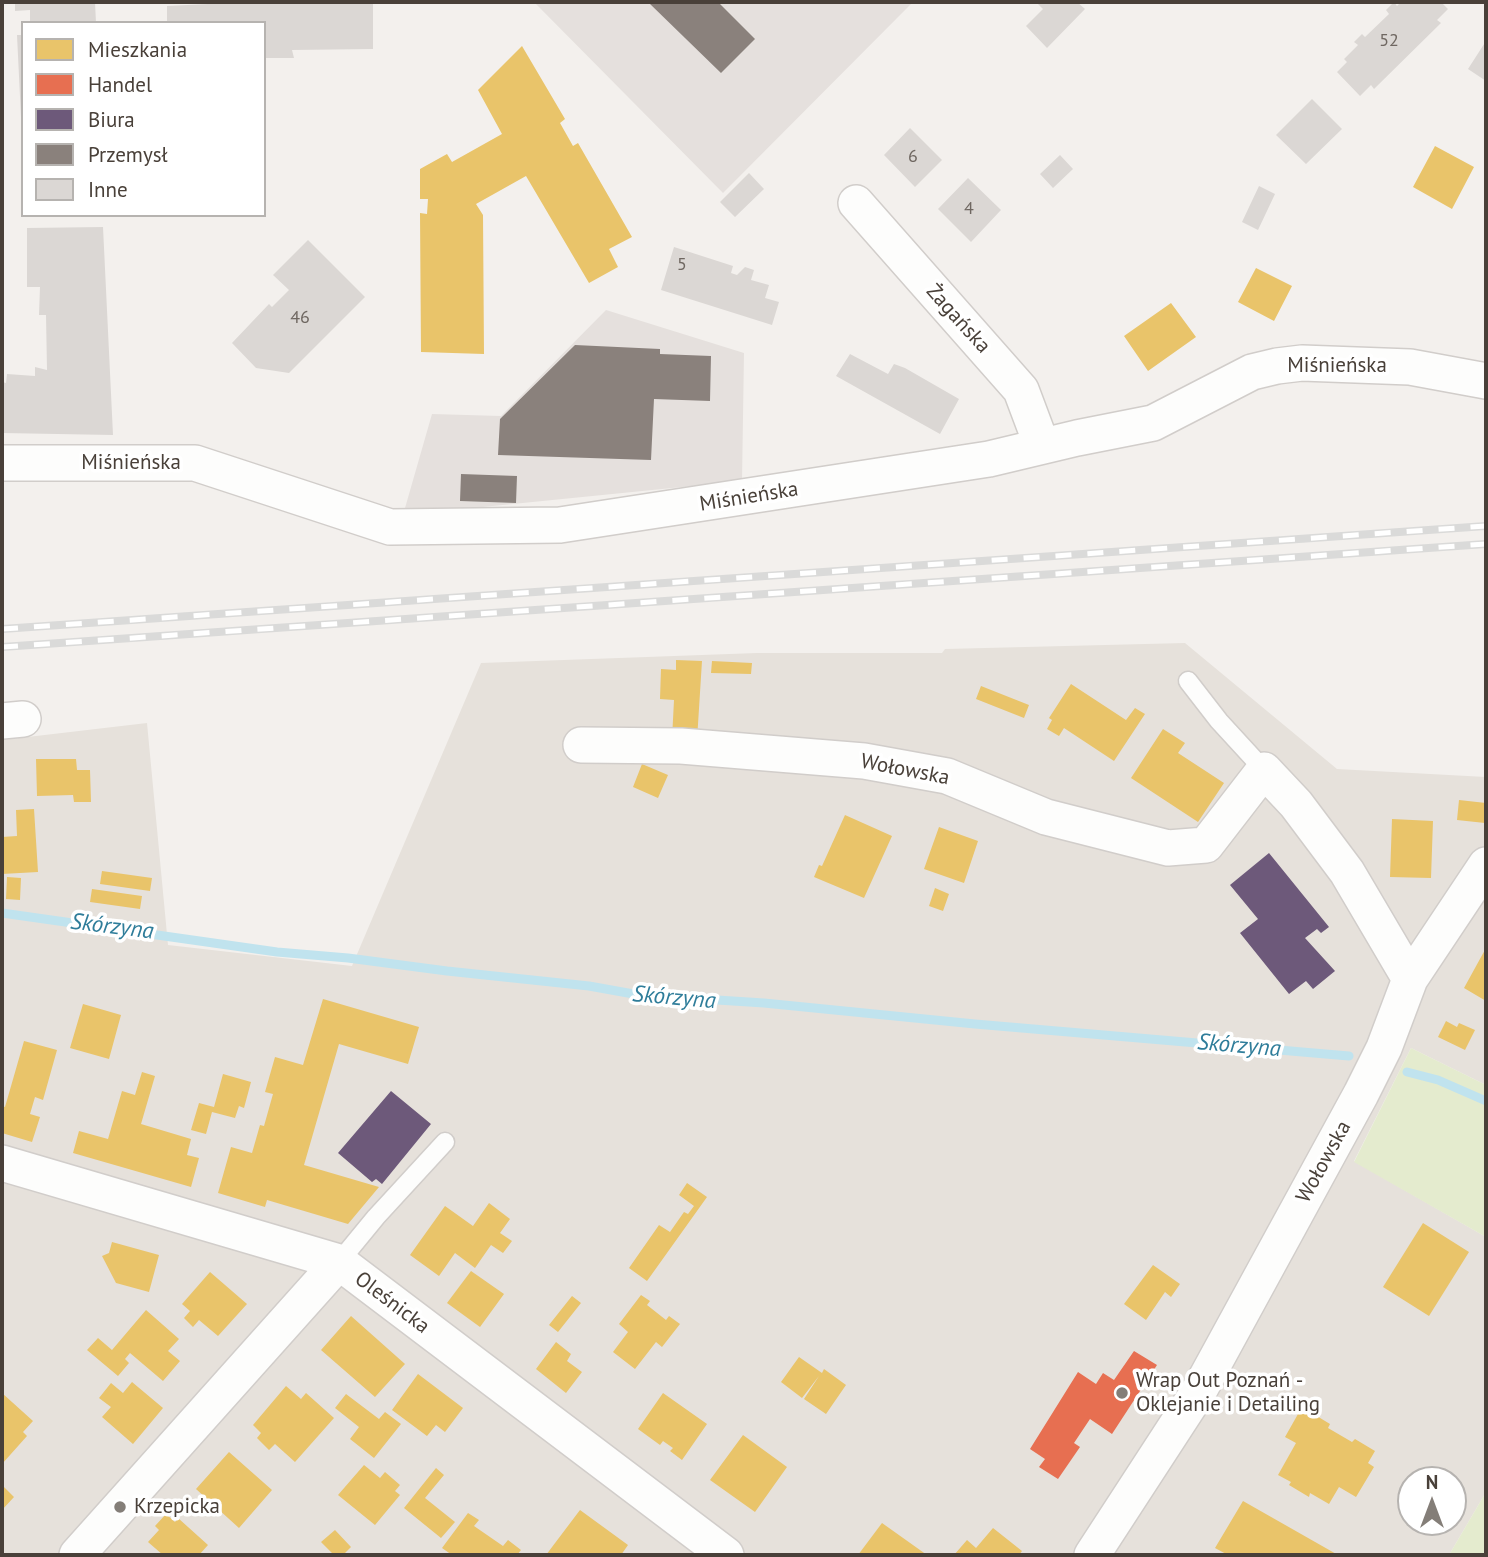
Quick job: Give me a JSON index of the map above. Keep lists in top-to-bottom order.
{
  "streets": {
    "street": [
      "Żagańska",
      "Miśnieńska",
      "Wołowska",
      "Oleśnicka"
    ]
  },
  "crossings": [
    ["Żagańska", "Miśnieńska"]
  ],
  "water": ["Skórzyna"],
  "places": ["Wrap Out Poznań - Oklejanie i Detailing", "Krzepicka"],
  "house_numbers": [
    "52",
    "6",
    "4",
    "5",
    "46"
  ],
  "legend": [
    "Mieszkania",
    "Handel",
    "Biura",
    "Przemysł",
    "Inne"
  ],
  "north": "top"
}
